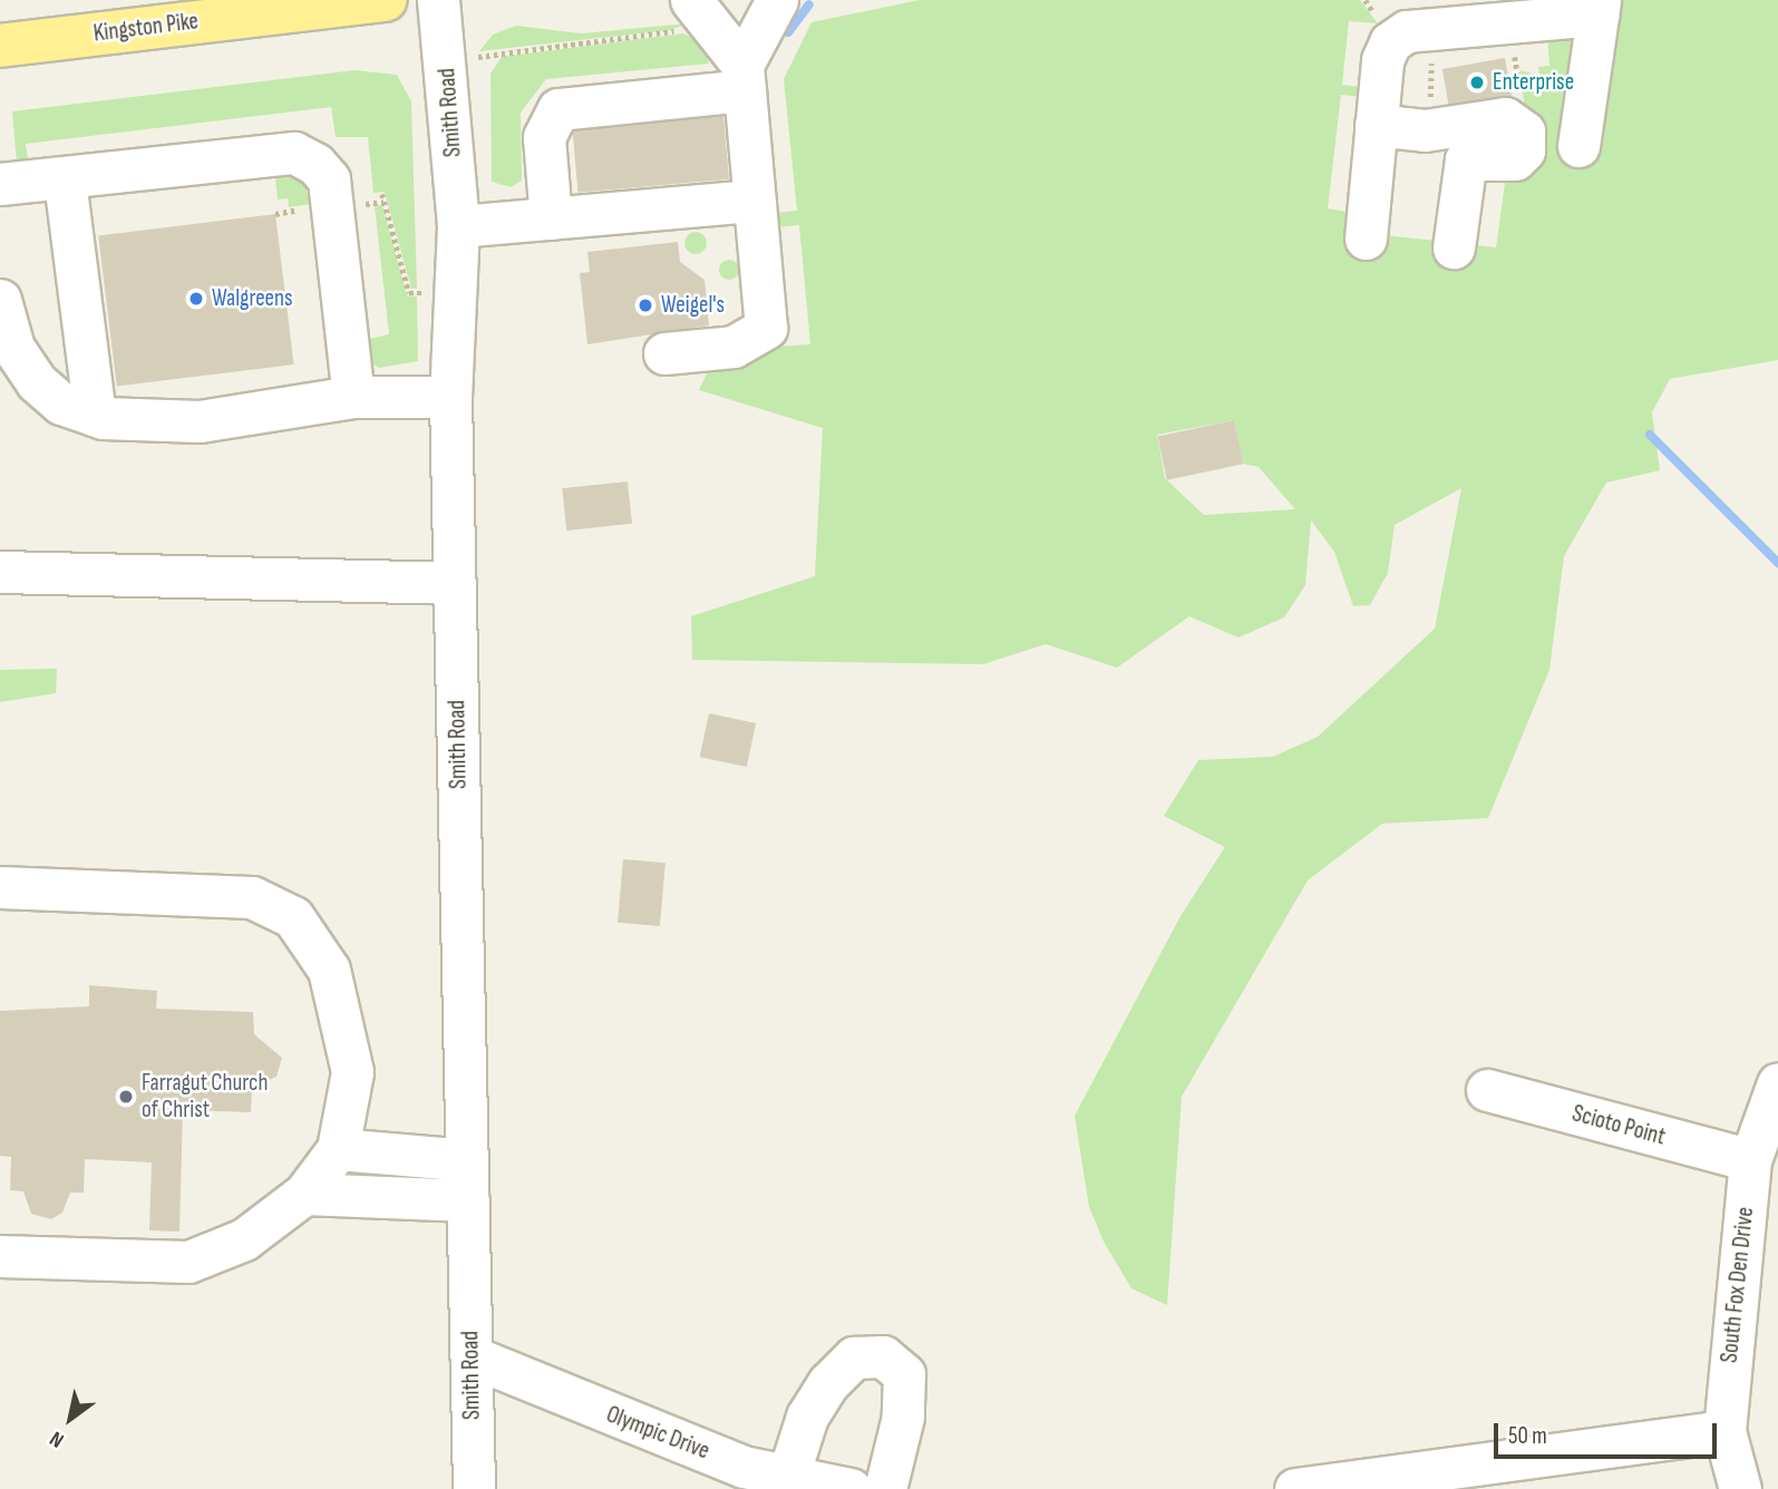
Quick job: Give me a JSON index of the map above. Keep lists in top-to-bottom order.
{
  "streets": {
    "main road": ["Kingston Pike"],
    "street": [
      "Smith Road",
      "Scioto Point",
      "South Fox Den Drive",
      "Olympic Drive"
    ]
  },
  "crossings": [
    ["Smith Road", "Olympic Drive"],
    ["Scioto Point", "South Fox Den Drive"]
  ],
  "places": [
    "Enterprise",
    "Walgreens",
    "Weigel's",
    "Farragut Church of Christ"
  ],
  "scale_bar": "50 m",
  "north": "bottom left"
}
